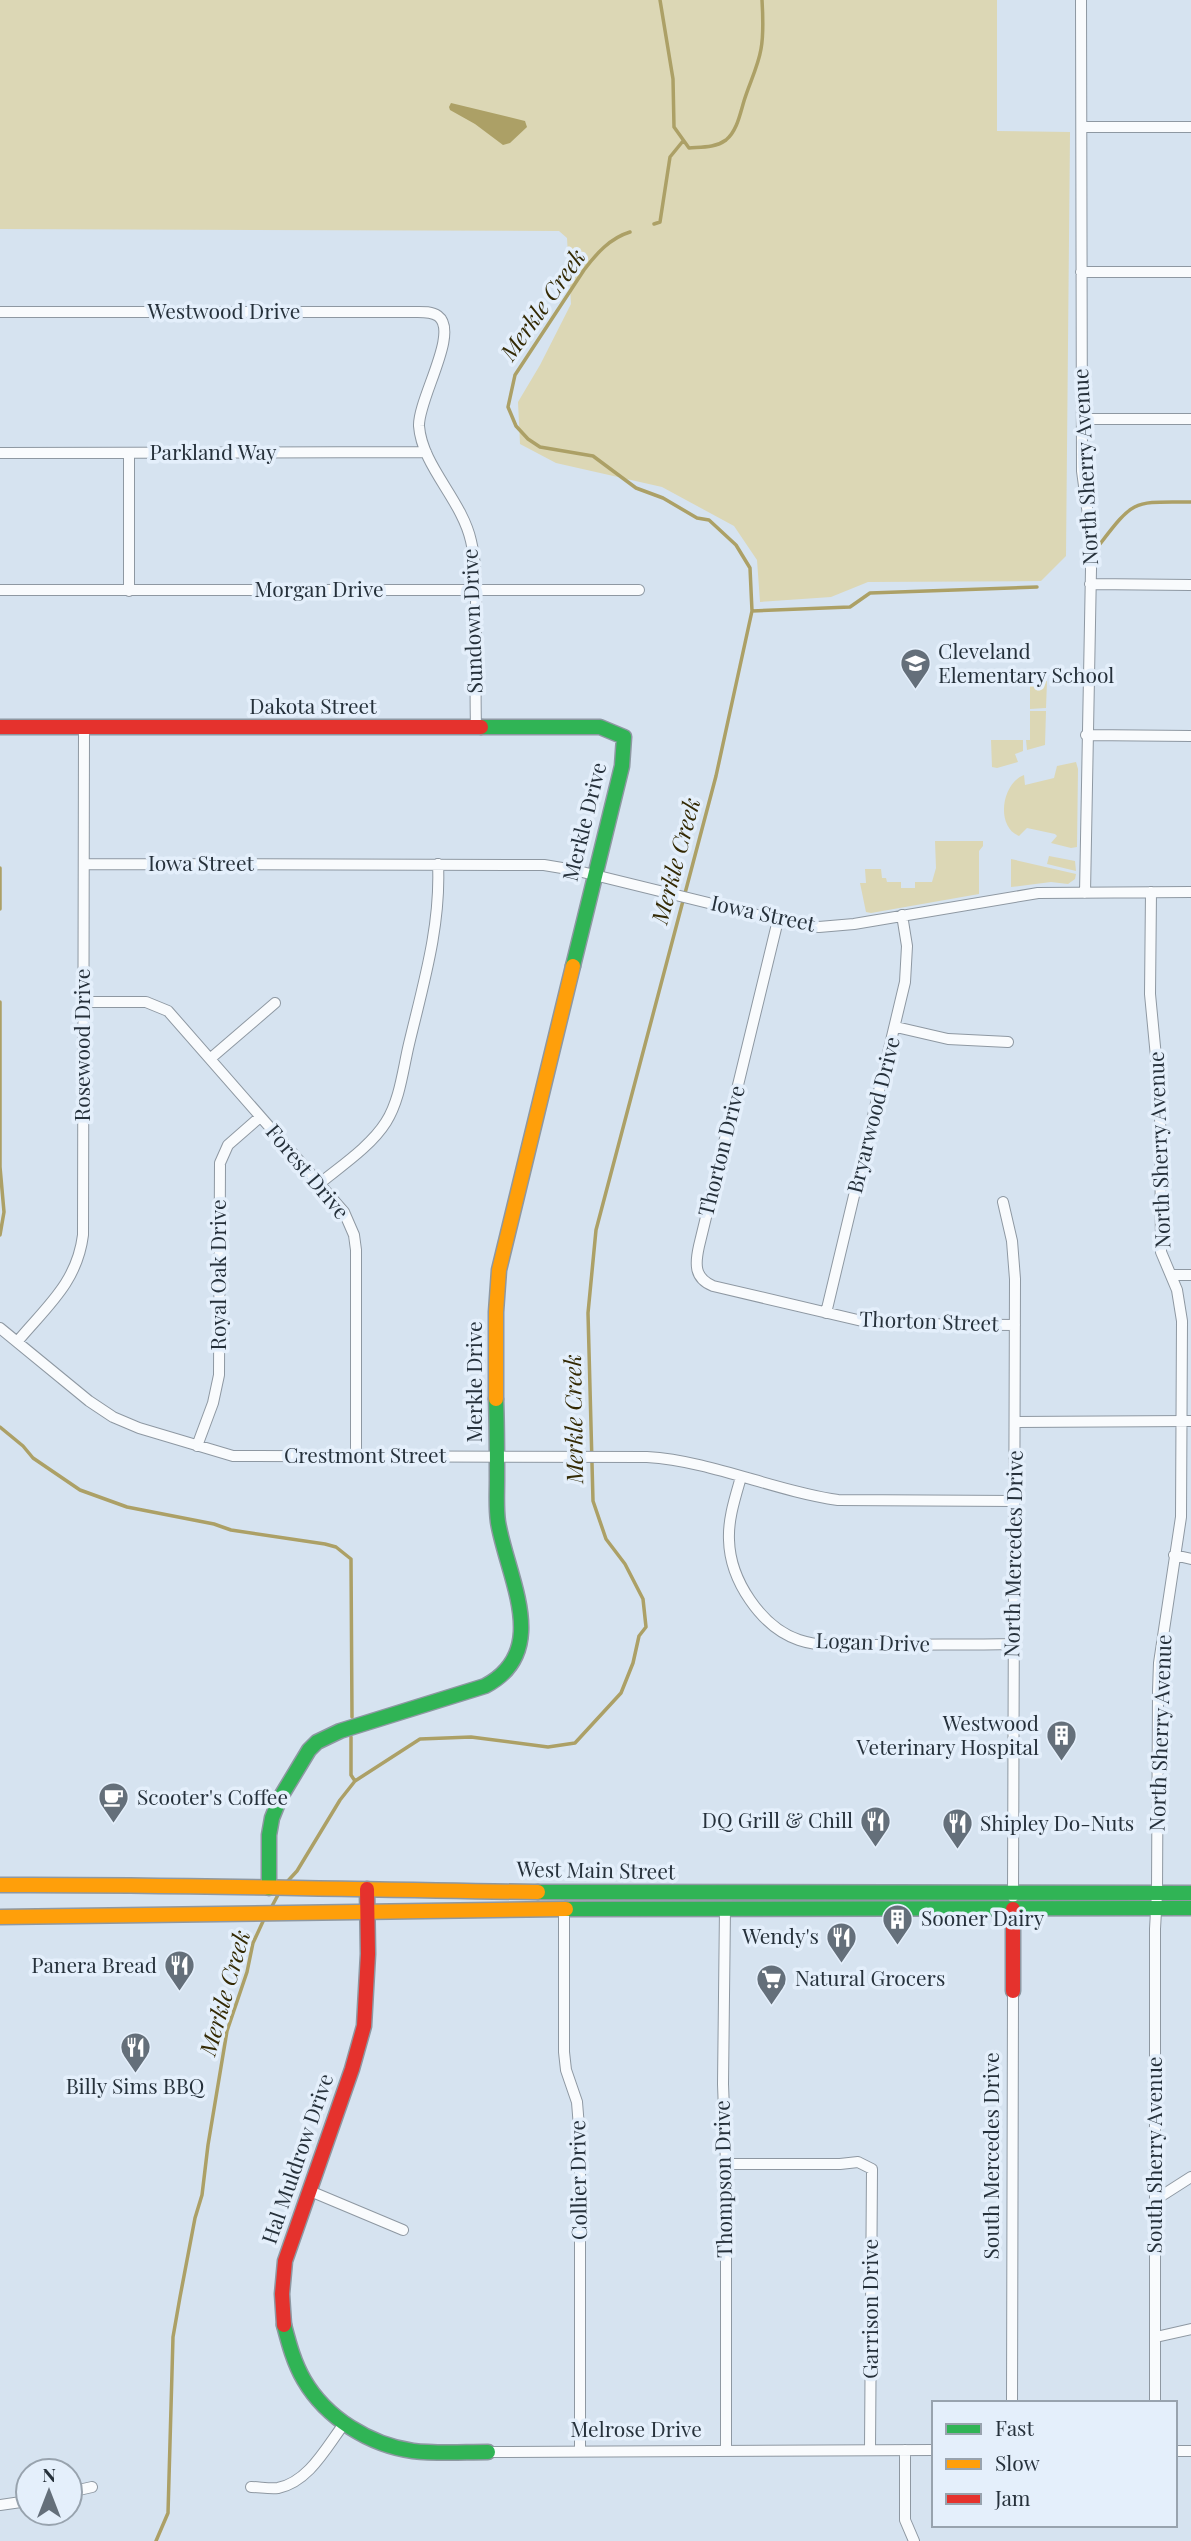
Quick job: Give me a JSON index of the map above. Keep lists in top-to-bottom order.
{
  "streets": {
    "street": [
      "Westwood Drive",
      "Parkland Way",
      "North Sherry Avenue",
      "Morgan Drive",
      "Sundown Drive",
      "Dakota Street",
      "Merkle Drive",
      "Iowa Street",
      "Rosewood Drive",
      "Bryarwood Drive",
      "Thorton Drive",
      "Forest Drive",
      "Royal Oak Drive",
      "Thorton Street",
      "Crestmont Street",
      "North Mercedes Drive",
      "Logan Drive",
      "West Main Street",
      "South Sherry Avenue",
      "South Mercedes Drive",
      "Hal Muldrow Drive",
      "Thompson Drive",
      "Collier Drive",
      "Garrison Drive",
      "Melrose Drive"
    ]
  },
  "crossings": [
    ["Westwood Drive", "Sundown Drive"],
    ["Parkland Way", "Sundown Drive"],
    ["North Sherry Avenue", "Iowa Street"],
    ["North Sherry Avenue", "West Main Street"],
    ["North Sherry Avenue", "South Sherry Avenue"],
    ["Morgan Drive", "Sundown Drive"],
    ["Sundown Drive", "Dakota Street"],
    ["Dakota Street", "Merkle Drive"],
    ["Dakota Street", "Rosewood Drive"],
    ["Merkle Drive", "Iowa Street"],
    ["Merkle Drive", "Crestmont Street"],
    ["Merkle Drive", "West Main Street"],
    ["Iowa Street", "Rosewood Drive"],
    ["Iowa Street", "Bryarwood Drive"],
    ["Iowa Street", "Thorton Drive"],
    ["Rosewood Drive", "Forest Drive"],
    ["Rosewood Drive", "Crestmont Street"],
    ["Bryarwood Drive", "Thorton Street"],
    ["Thorton Drive", "Thorton Street"],
    ["Forest Drive", "Royal Oak Drive"],
    ["Forest Drive", "Crestmont Street"],
    ["Royal Oak Drive", "Crestmont Street"],
    ["Thorton Street", "North Mercedes Drive"],
    ["Crestmont Street", "North Mercedes Drive"],
    ["Crestmont Street", "Logan Drive"],
    ["North Mercedes Drive", "Logan Drive"],
    ["North Mercedes Drive", "West Main Street"],
    ["North Mercedes Drive", "South Mercedes Drive"],
    ["West Main Street", "South Sherry Avenue"],
    ["West Main Street", "South Mercedes Drive"],
    ["West Main Street", "Hal Muldrow Drive"],
    ["West Main Street", "Thompson Drive"],
    ["West Main Street", "Collier Drive"],
    ["Hal Muldrow Drive", "Melrose Drive"],
    ["Thompson Drive", "Garrison Drive"],
    ["Thompson Drive", "Melrose Drive"],
    ["Collier Drive", "Melrose Drive"],
    ["Garrison Drive", "Melrose Drive"]
  ],
  "water": ["Merkle Creek"],
  "places": {
    "school or university": ["Cleveland Elementary School"],
    "building": ["Westwood Veterinary Hospital", "Sooner Dairy"],
    "cafe": ["Scooter's Coffee"],
    "restaurant": [
      "DQ Grill & Chill",
      "Shipley Do-Nuts",
      "Wendy's",
      "Panera Bread",
      "Billy Sims BBQ"
    ],
    "supermarket": ["Natural Grocers"]
  },
  "legend": ["Fast", "Slow", "Jam"],
  "north": "top"
}
